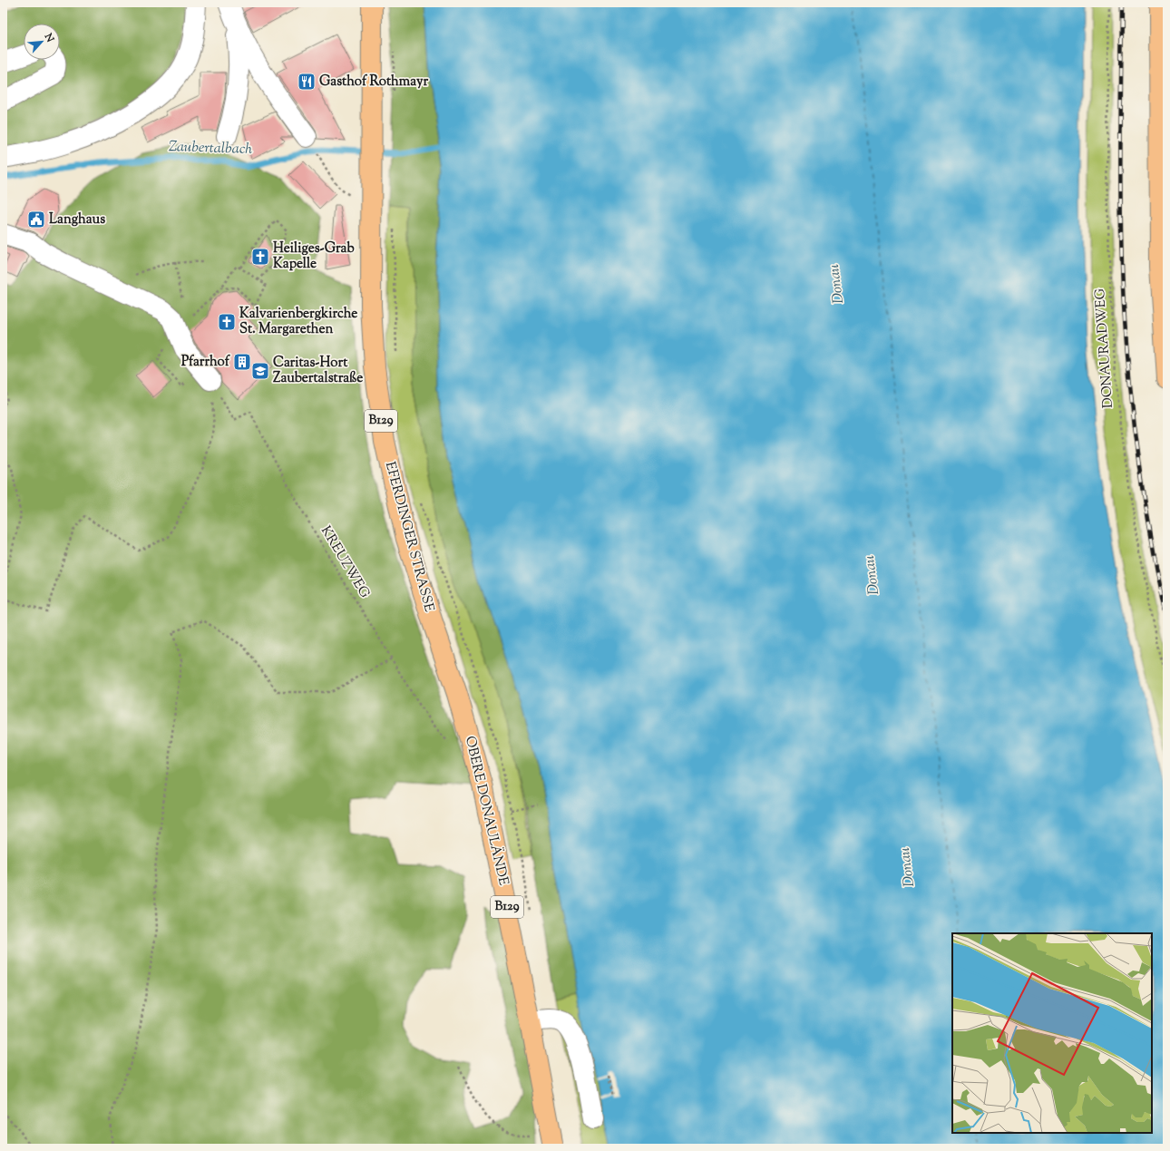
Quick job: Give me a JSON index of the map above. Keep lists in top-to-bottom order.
{
  "streets": {
    "main road": ["B129", "EFERDINGER STRASSE", "OBERE DONAULÄNDE"],
    "path": ["DONAURADWEG", "KREUZWEG"]
  },
  "crossings": [
    ["EFERDINGER STRASSE", "OBERE DONAULÄNDE"],
    ["KREUZWEG", "OBERE DONAULÄNDE"]
  ],
  "water": ["Zaubertalbach", "Donau"],
  "places": {
    "restaurant": ["Gasthof Rothmayr"],
    "public building": ["Langhaus"],
    "church": ["Heiliges-Grab Kapelle", "Kalvarienbergkirche St. Margarethen"],
    "building": ["Pfarrhof"],
    "school or university": ["Caritas-Hort Zaubertalstraße"]
  },
  "north": "top right"
}
